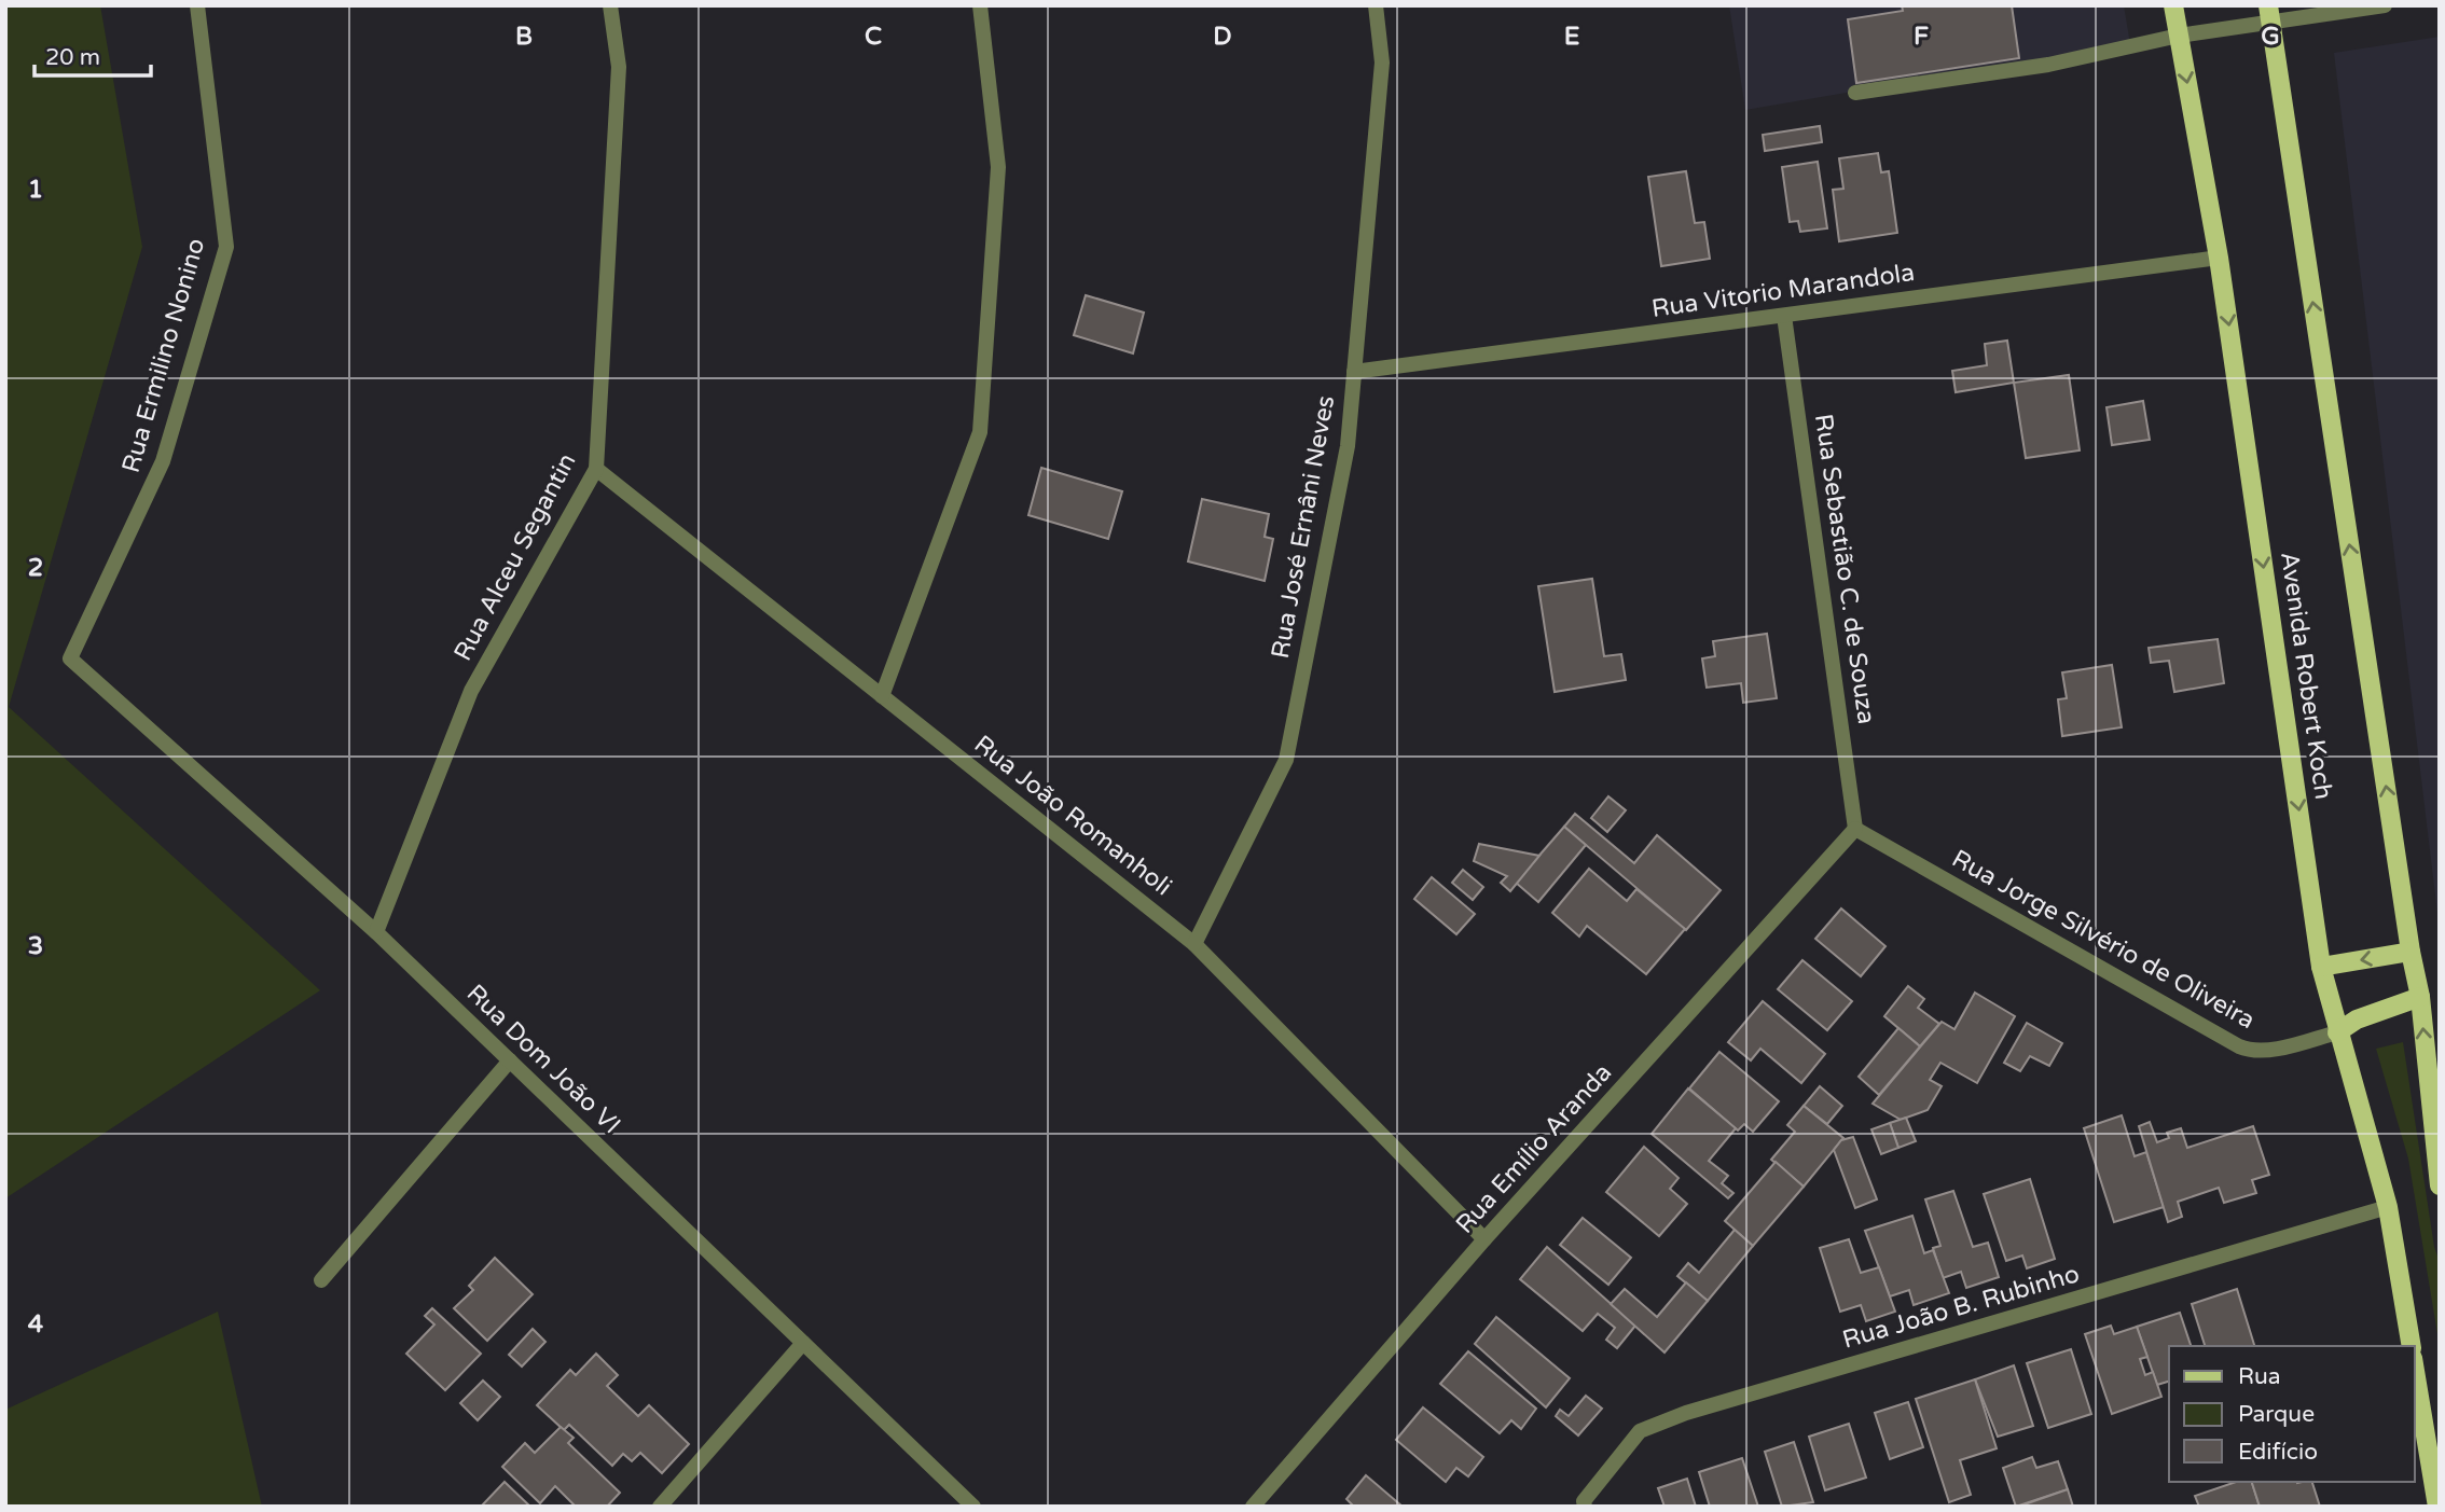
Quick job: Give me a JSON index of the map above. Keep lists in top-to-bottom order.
{
  "streets": {
    "main road": ["Avenida Robert Koch"],
    "street": [
      "Rua Vitorio Marandola",
      "Rua Ermilino Nonino",
      "Rua José Ernâni Neves",
      "Rua Alceu Segantin",
      "Rua Sebastião C. de Souza",
      "Rua João Romanholi",
      "Rua Jorge Silvério de Oliveira",
      "Rua Dom João VI",
      "Rua Emílio Aranda",
      "Rua João B. Rubinho"
    ]
  },
  "crossings": [
    ["Rua Vitorio Marandola", "Rua José Ernâni Neves"],
    ["Rua Vitorio Marandola", "Rua Sebastião C. de Souza"],
    ["Rua Vitorio Marandola", "Avenida Robert Koch"],
    ["Rua Ermilino Nonino", "Rua Dom João VI"],
    ["Rua José Ernâni Neves", "Rua João Romanholi"],
    ["Rua Alceu Segantin", "Rua João Romanholi"],
    ["Rua Alceu Segantin", "Rua Dom João VI"],
    ["Rua Sebastião C. de Souza", "Rua Jorge Silvério de Oliveira"],
    ["Rua Sebastião C. de Souza", "Rua Emílio Aranda"],
    ["Avenida Robert Koch", "Rua Jorge Silvério de Oliveira"],
    ["Avenida Robert Koch", "Rua João B. Rubinho"],
    ["Rua João Romanholi", "Rua Emílio Aranda"],
    ["Rua Jorge Silvério de Oliveira", "Rua Emílio Aranda"]
  ],
  "legend": ["Rua", "Parque", "Edifício"],
  "scale_bar": "20 m",
  "grid": {
    "columns": [
      "B",
      "C",
      "D",
      "E",
      "F",
      "G"
    ],
    "rows": [
      "1",
      "2",
      "3",
      "4"
    ]
  }
}
